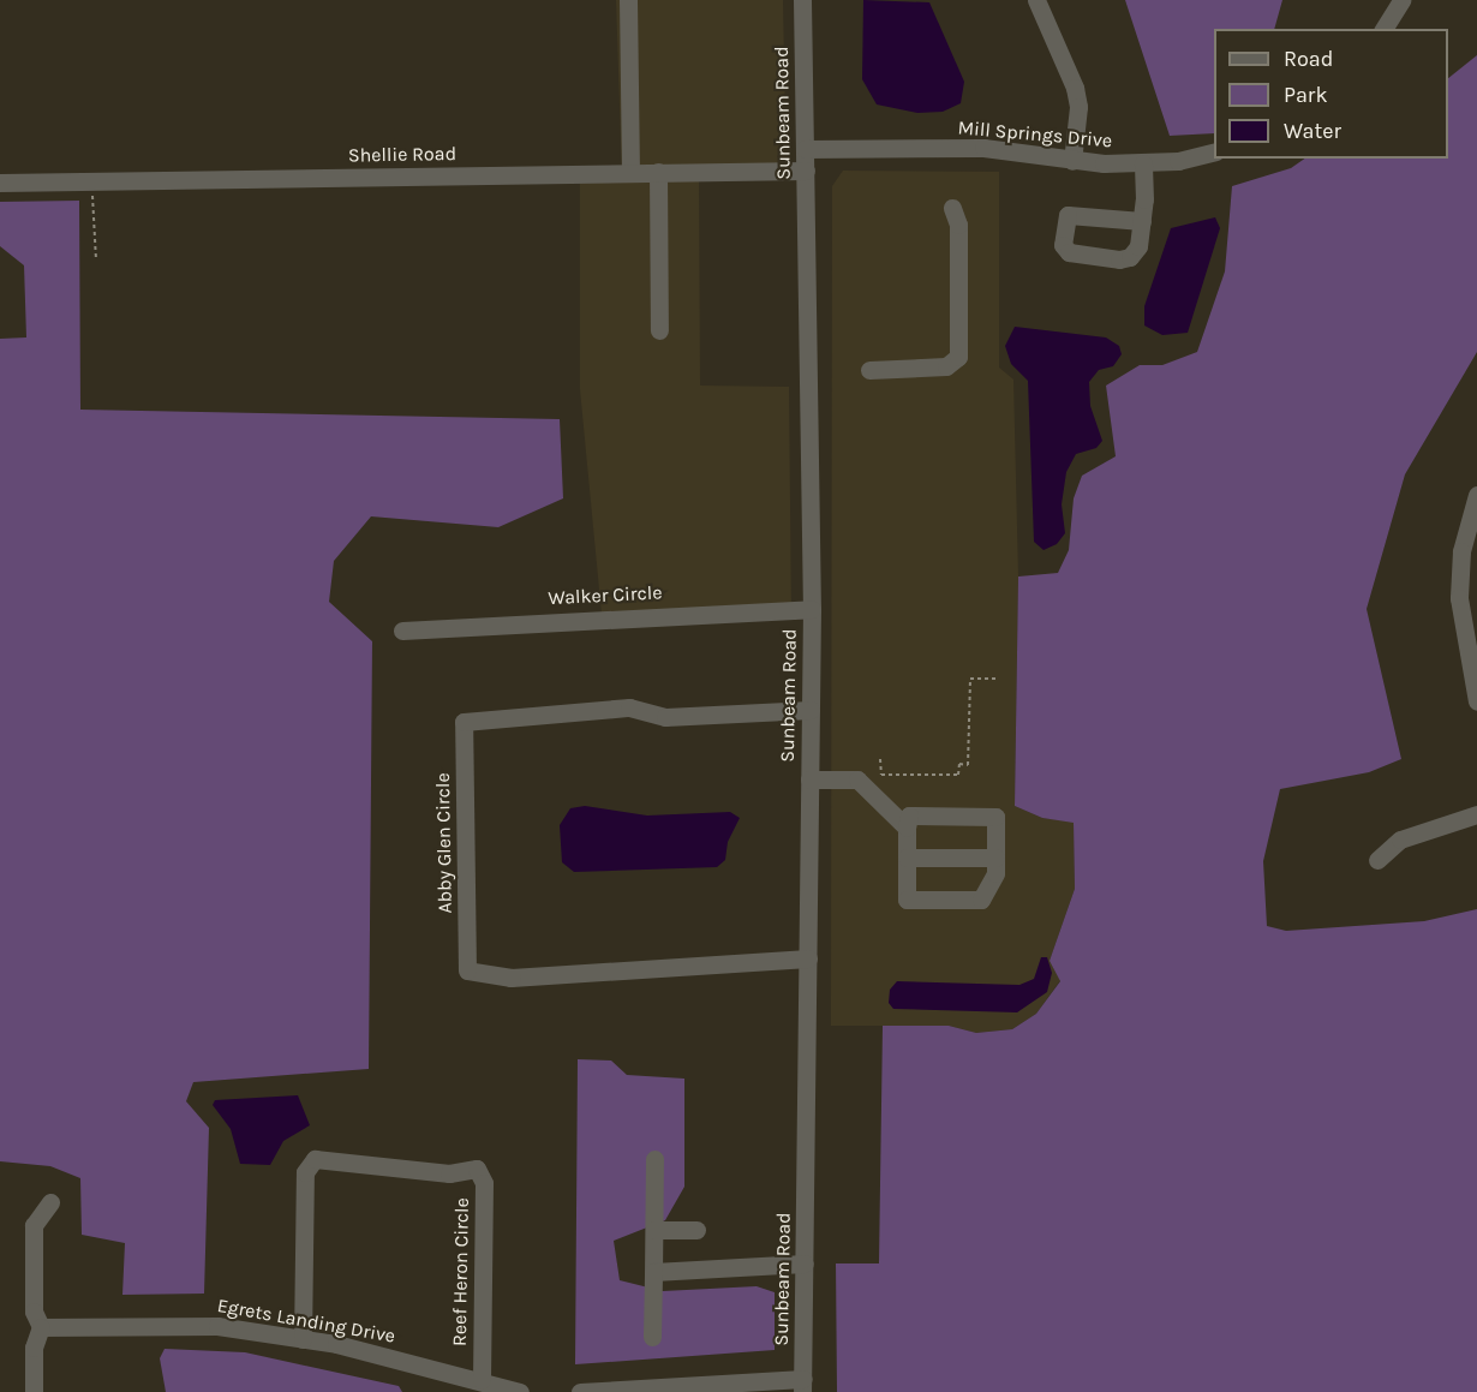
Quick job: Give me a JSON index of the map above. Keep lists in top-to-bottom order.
{
  "streets": {
    "street": [
      "Sunbeam Road",
      "Mill Springs Drive",
      "Shellie Road",
      "Walker Circle",
      "Abby Glen Circle",
      "Reef Heron Circle",
      "Egrets Landing Drive"
    ]
  },
  "crossings": [
    ["Sunbeam Road", "Mill Springs Drive"],
    ["Sunbeam Road", "Shellie Road"],
    ["Sunbeam Road", "Walker Circle"],
    ["Sunbeam Road", "Abby Glen Circle"],
    ["Reef Heron Circle", "Egrets Landing Drive"]
  ],
  "legend": ["Road", "Park", "Water"]
}
